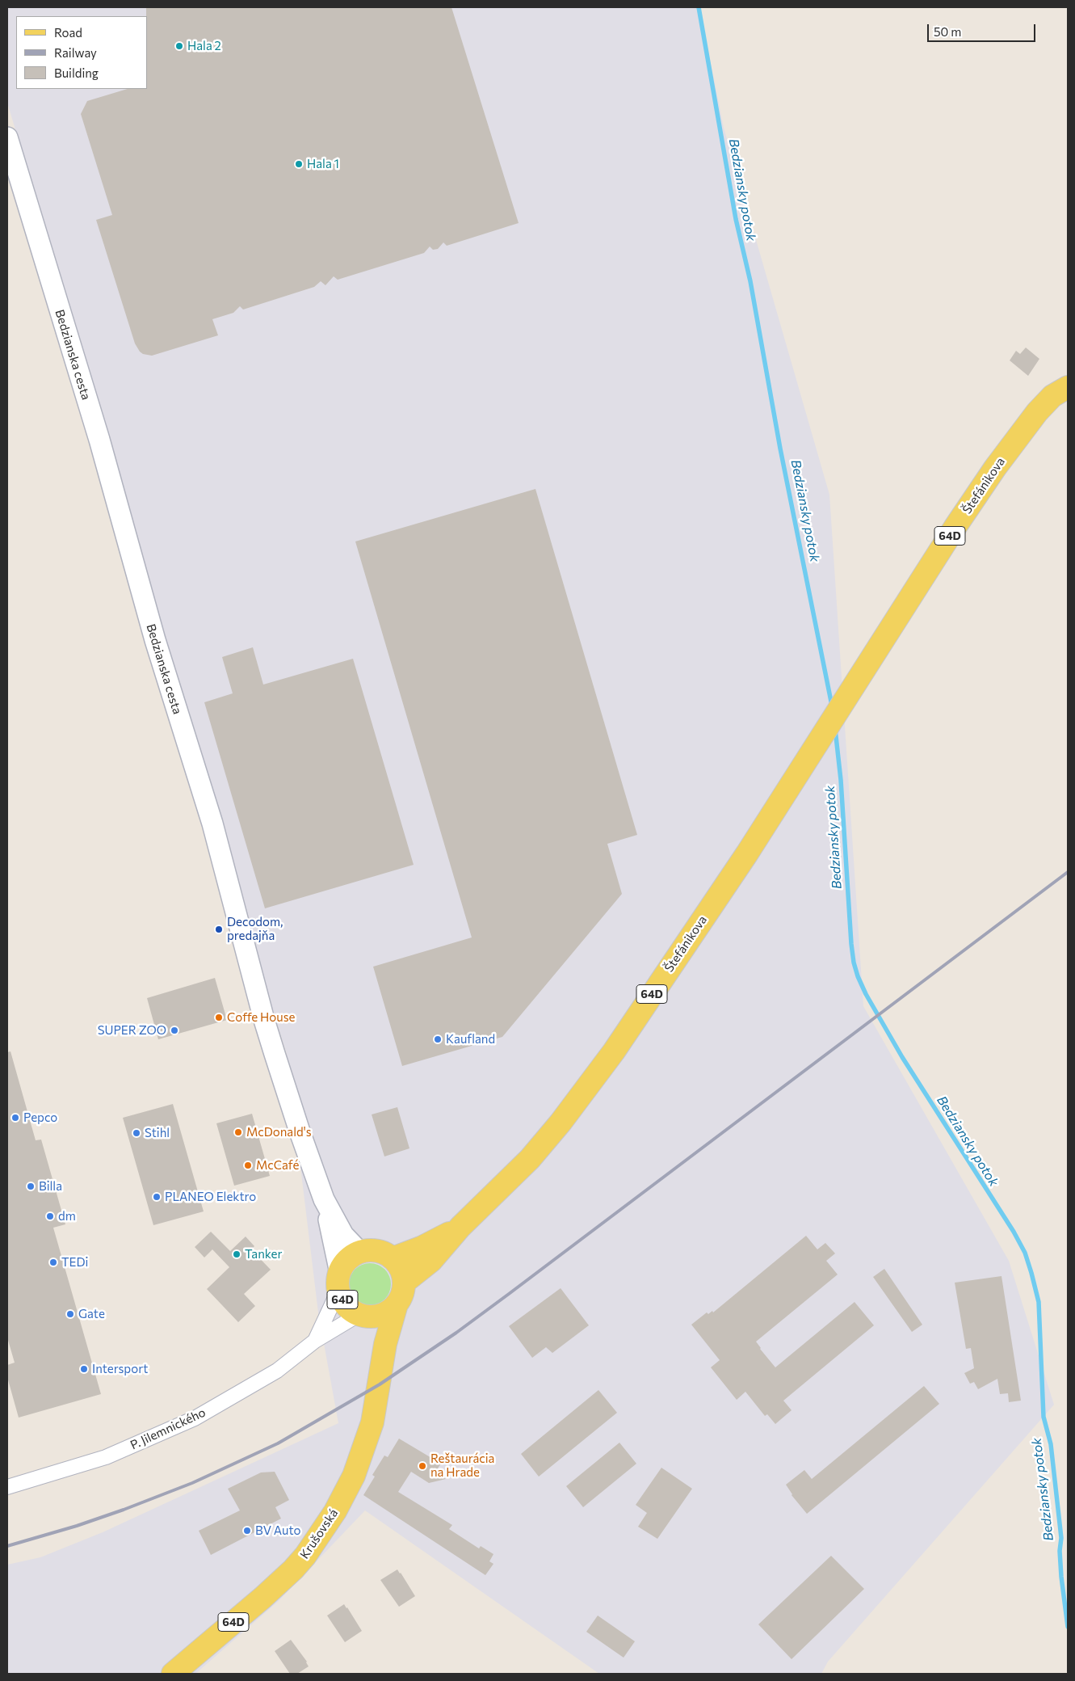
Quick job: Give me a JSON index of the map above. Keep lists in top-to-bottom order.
{
  "streets": {
    "main road": ["Štefánikova", "64D", "Krušovská"],
    "street": ["Bedzianska cesta", "P. Jilemnického"]
  },
  "crossings": [
    ["Bedzianska cesta", "64D"],
    ["Bedzianska cesta", "P. Jilemnického"],
    ["Bedzianska cesta", "Krušovská"],
    ["Štefánikova", "64D"],
    ["64D", "P. Jilemnického"],
    ["64D", "Krušovská"],
    ["P. Jilemnického", "Krušovská"]
  ],
  "water": ["Bedziansky potok"],
  "places": [
    "Hala 2",
    "Hala 1",
    "Decodom, predajňa",
    "Coffe House",
    "SUPER ZOO",
    "Kaufland",
    "Pepco",
    "McDonald's",
    "Stihl",
    "McCafé",
    "Billa",
    "PLANEO Elektro",
    "dm",
    "Tanker",
    "TEDi",
    "Gate",
    "Intersport",
    "Reštaurácia na Hrade",
    "BV Auto"
  ],
  "legend": ["Road", "Railway", "Building"],
  "scale_bar": "50 m"
}
